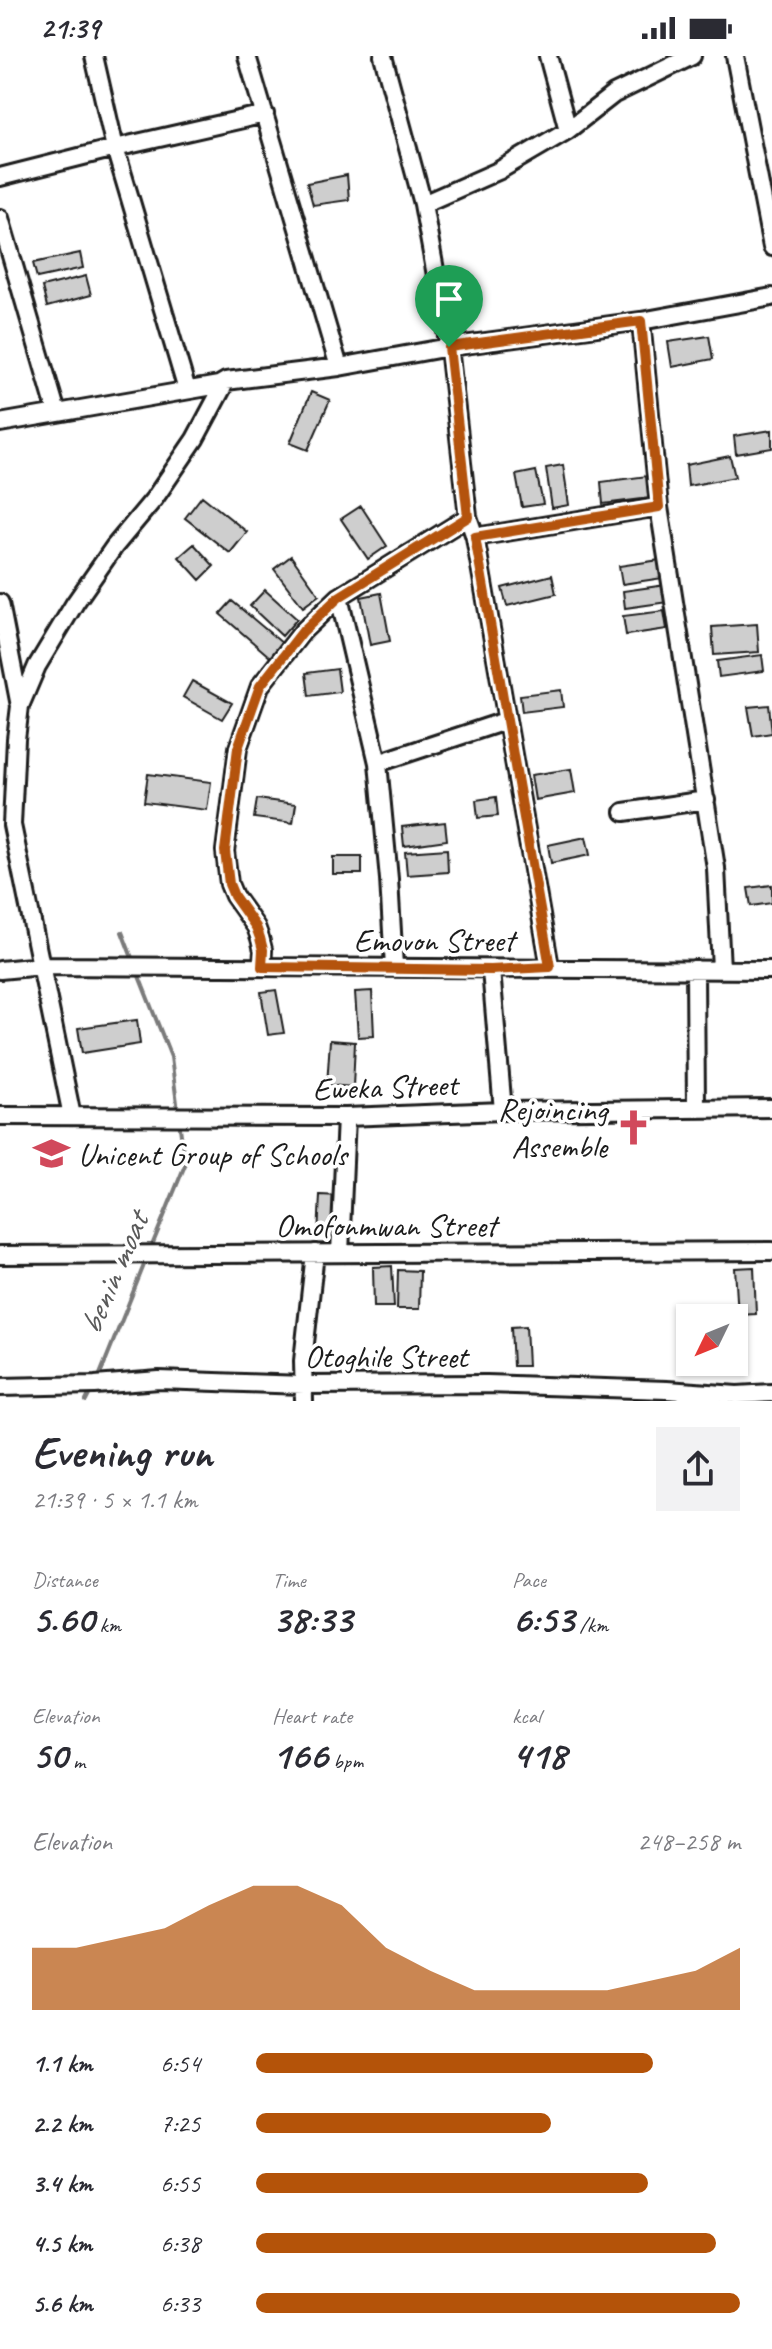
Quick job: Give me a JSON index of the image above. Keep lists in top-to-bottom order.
{
  "streets": {
    "street": [
      "Emovon Street",
      "Eweka Street",
      "Omofonmwan Street",
      "Otoghile Street"
    ]
  },
  "water": ["benin moat"],
  "places": {
    "church": ["Rejoincing Assemble"],
    "school or university": ["Unicent Group of Schools"]
  },
  "north": "bottom left",
  "page": {
    "status": "21:39",
    "heading": ["Evening run", "21:39 · 5 × 1.1 km"],
    "stats": [
      ["Distance", "5.60 km"],
      ["Time", "38:33"],
      ["Pace", "6:53 /km"],
      ["Elevation", "50 m"],
      ["Heart rate", "166 bpm"],
      ["kcal", "418"]
    ],
    "chart": ["Elevation", "248–258 m"],
    "list": [
      {
        "name": "1.1 km",
        "note": "6:54"
      },
      {
        "name": "2.2 km",
        "note": "7:25"
      },
      {
        "name": "3.4 km",
        "note": "6:55"
      },
      {
        "name": "4.5 km",
        "note": "6:38"
      },
      {
        "name": "5.6 km",
        "note": "6:33"
      }
    ]
  }
}
